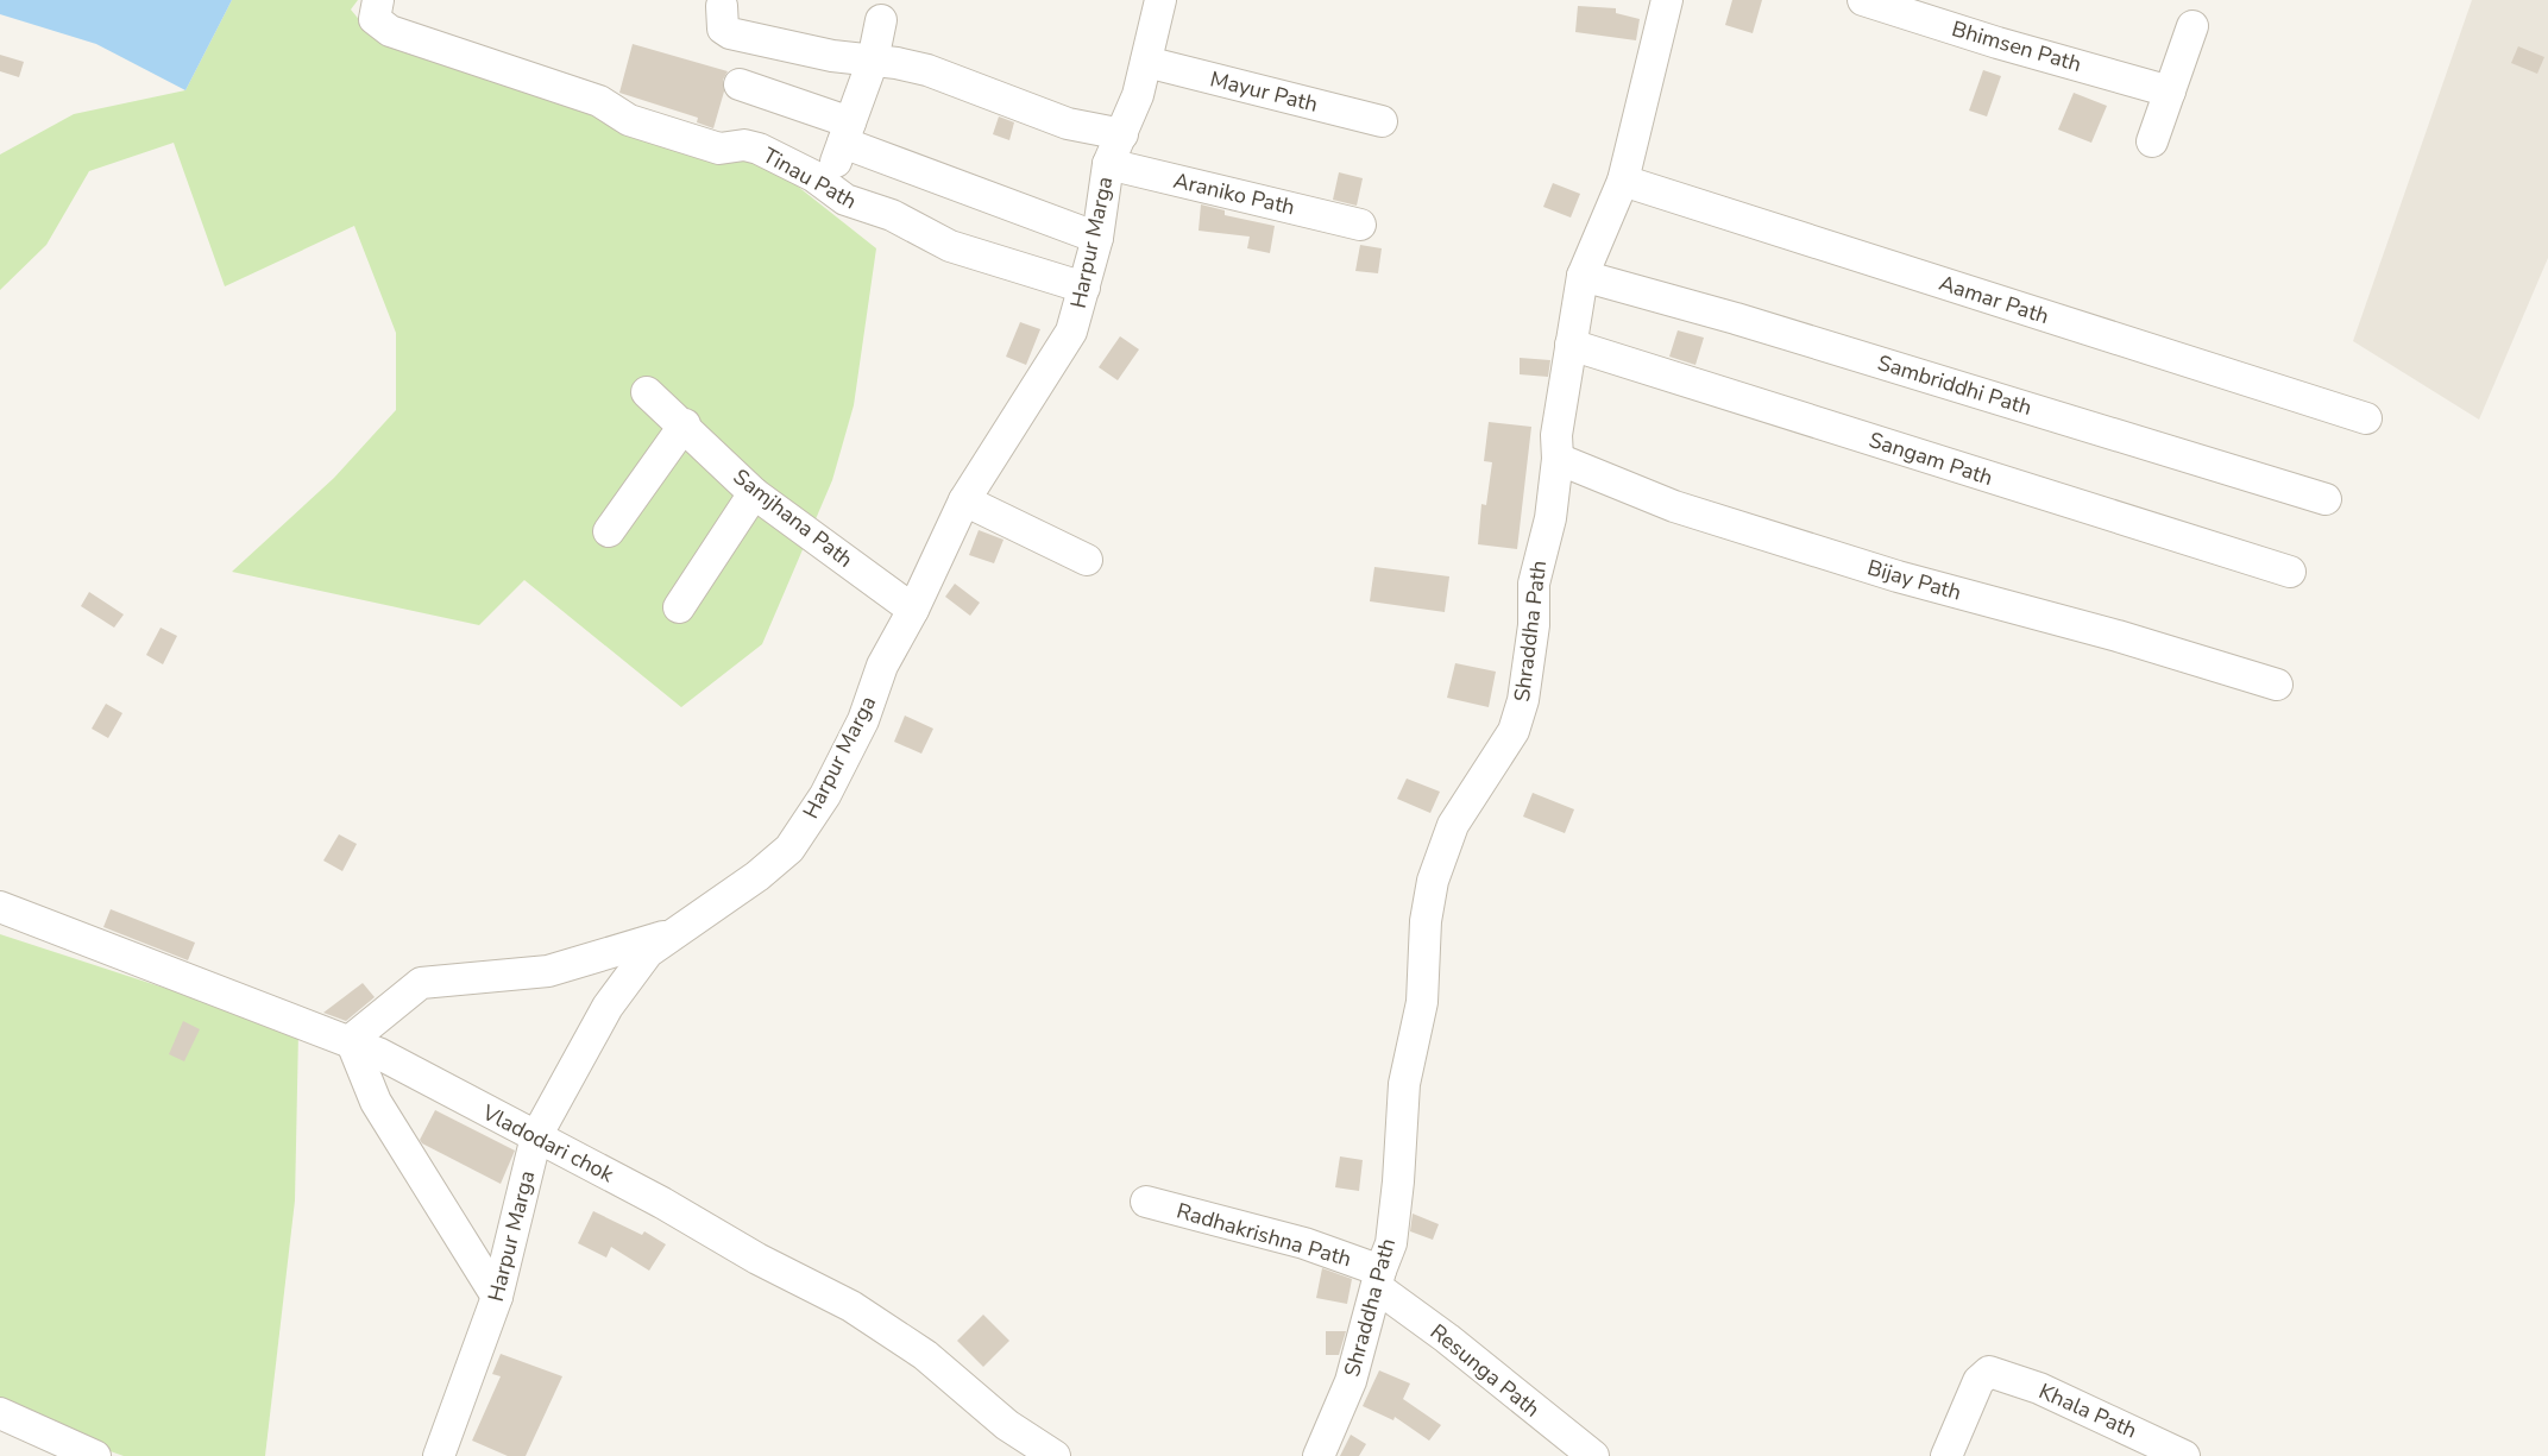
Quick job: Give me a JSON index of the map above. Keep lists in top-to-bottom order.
{
  "streets": {
    "street": [
      "Bhimsen Path",
      "Mayur Path",
      "Tinau Path",
      "Araniko Path",
      "Harpur Marga",
      "Aamar Path",
      "Sambriddhi Path",
      "Sangam Path",
      "Samjhana Path",
      "Bijay Path",
      "Shraddha Path",
      "Vladodari chok",
      "Radhakrishna Path",
      "Resunga Path",
      "Khala Path"
    ]
  },
  "crossings": [
    ["Mayur Path", "Harpur Marga"],
    ["Tinau Path", "Harpur Marga"],
    ["Araniko Path", "Harpur Marga"],
    ["Harpur Marga", "Samjhana Path"],
    ["Harpur Marga", "Vladodari chok"],
    ["Aamar Path", "Shraddha Path"],
    ["Sambriddhi Path", "Shraddha Path"],
    ["Sangam Path", "Shraddha Path"],
    ["Bijay Path", "Shraddha Path"],
    ["Shraddha Path", "Radhakrishna Path"],
    ["Shraddha Path", "Resunga Path"],
    ["Radhakrishna Path", "Resunga Path"]
  ]
}
